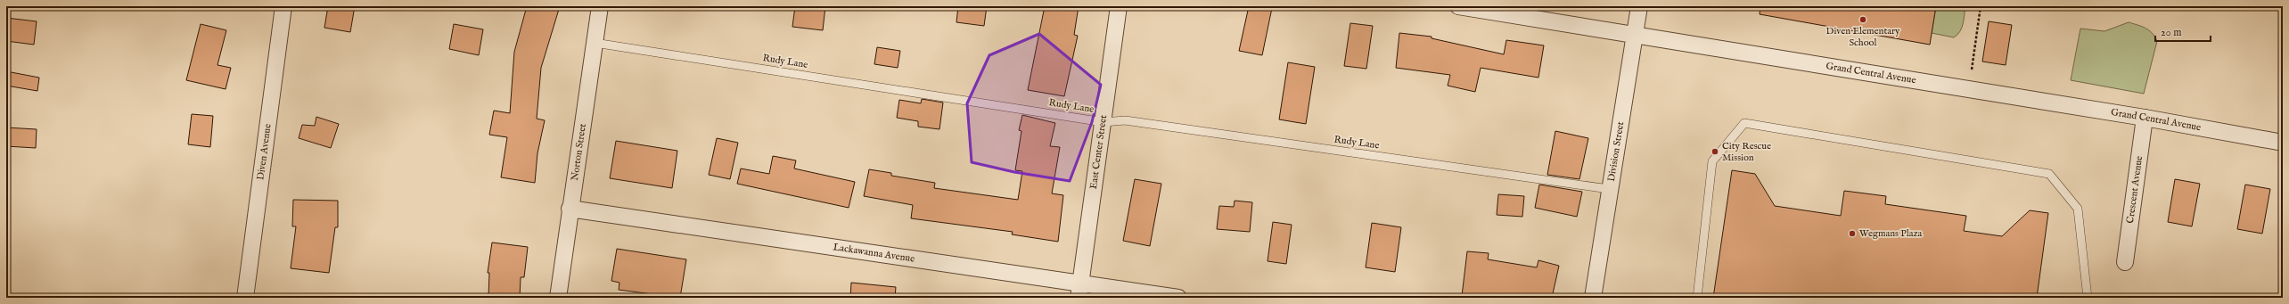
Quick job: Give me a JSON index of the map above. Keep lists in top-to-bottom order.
{
  "streets": {
    "street": [
      "Grand Central Avenue",
      "Diven Avenue",
      "Norton Street",
      "Division Street",
      "East Center Street",
      "Crescent Avenue",
      "Lackawanna Avenue"
    ],
    "lane": ["Rudy Lane"]
  },
  "crossings": [
    ["Rudy Lane", "Norton Street"],
    ["Rudy Lane", "Division Street"],
    ["Rudy Lane", "East Center Street"],
    ["Grand Central Avenue", "Division Street"],
    ["Grand Central Avenue", "Crescent Avenue"],
    ["Norton Street", "Lackawanna Avenue"],
    ["East Center Street", "Lackawanna Avenue"]
  ],
  "places": ["Diven Elementary School", "City Rescue Mission", "Wegmans Plaza"],
  "scale_bar": "20 m"
}
